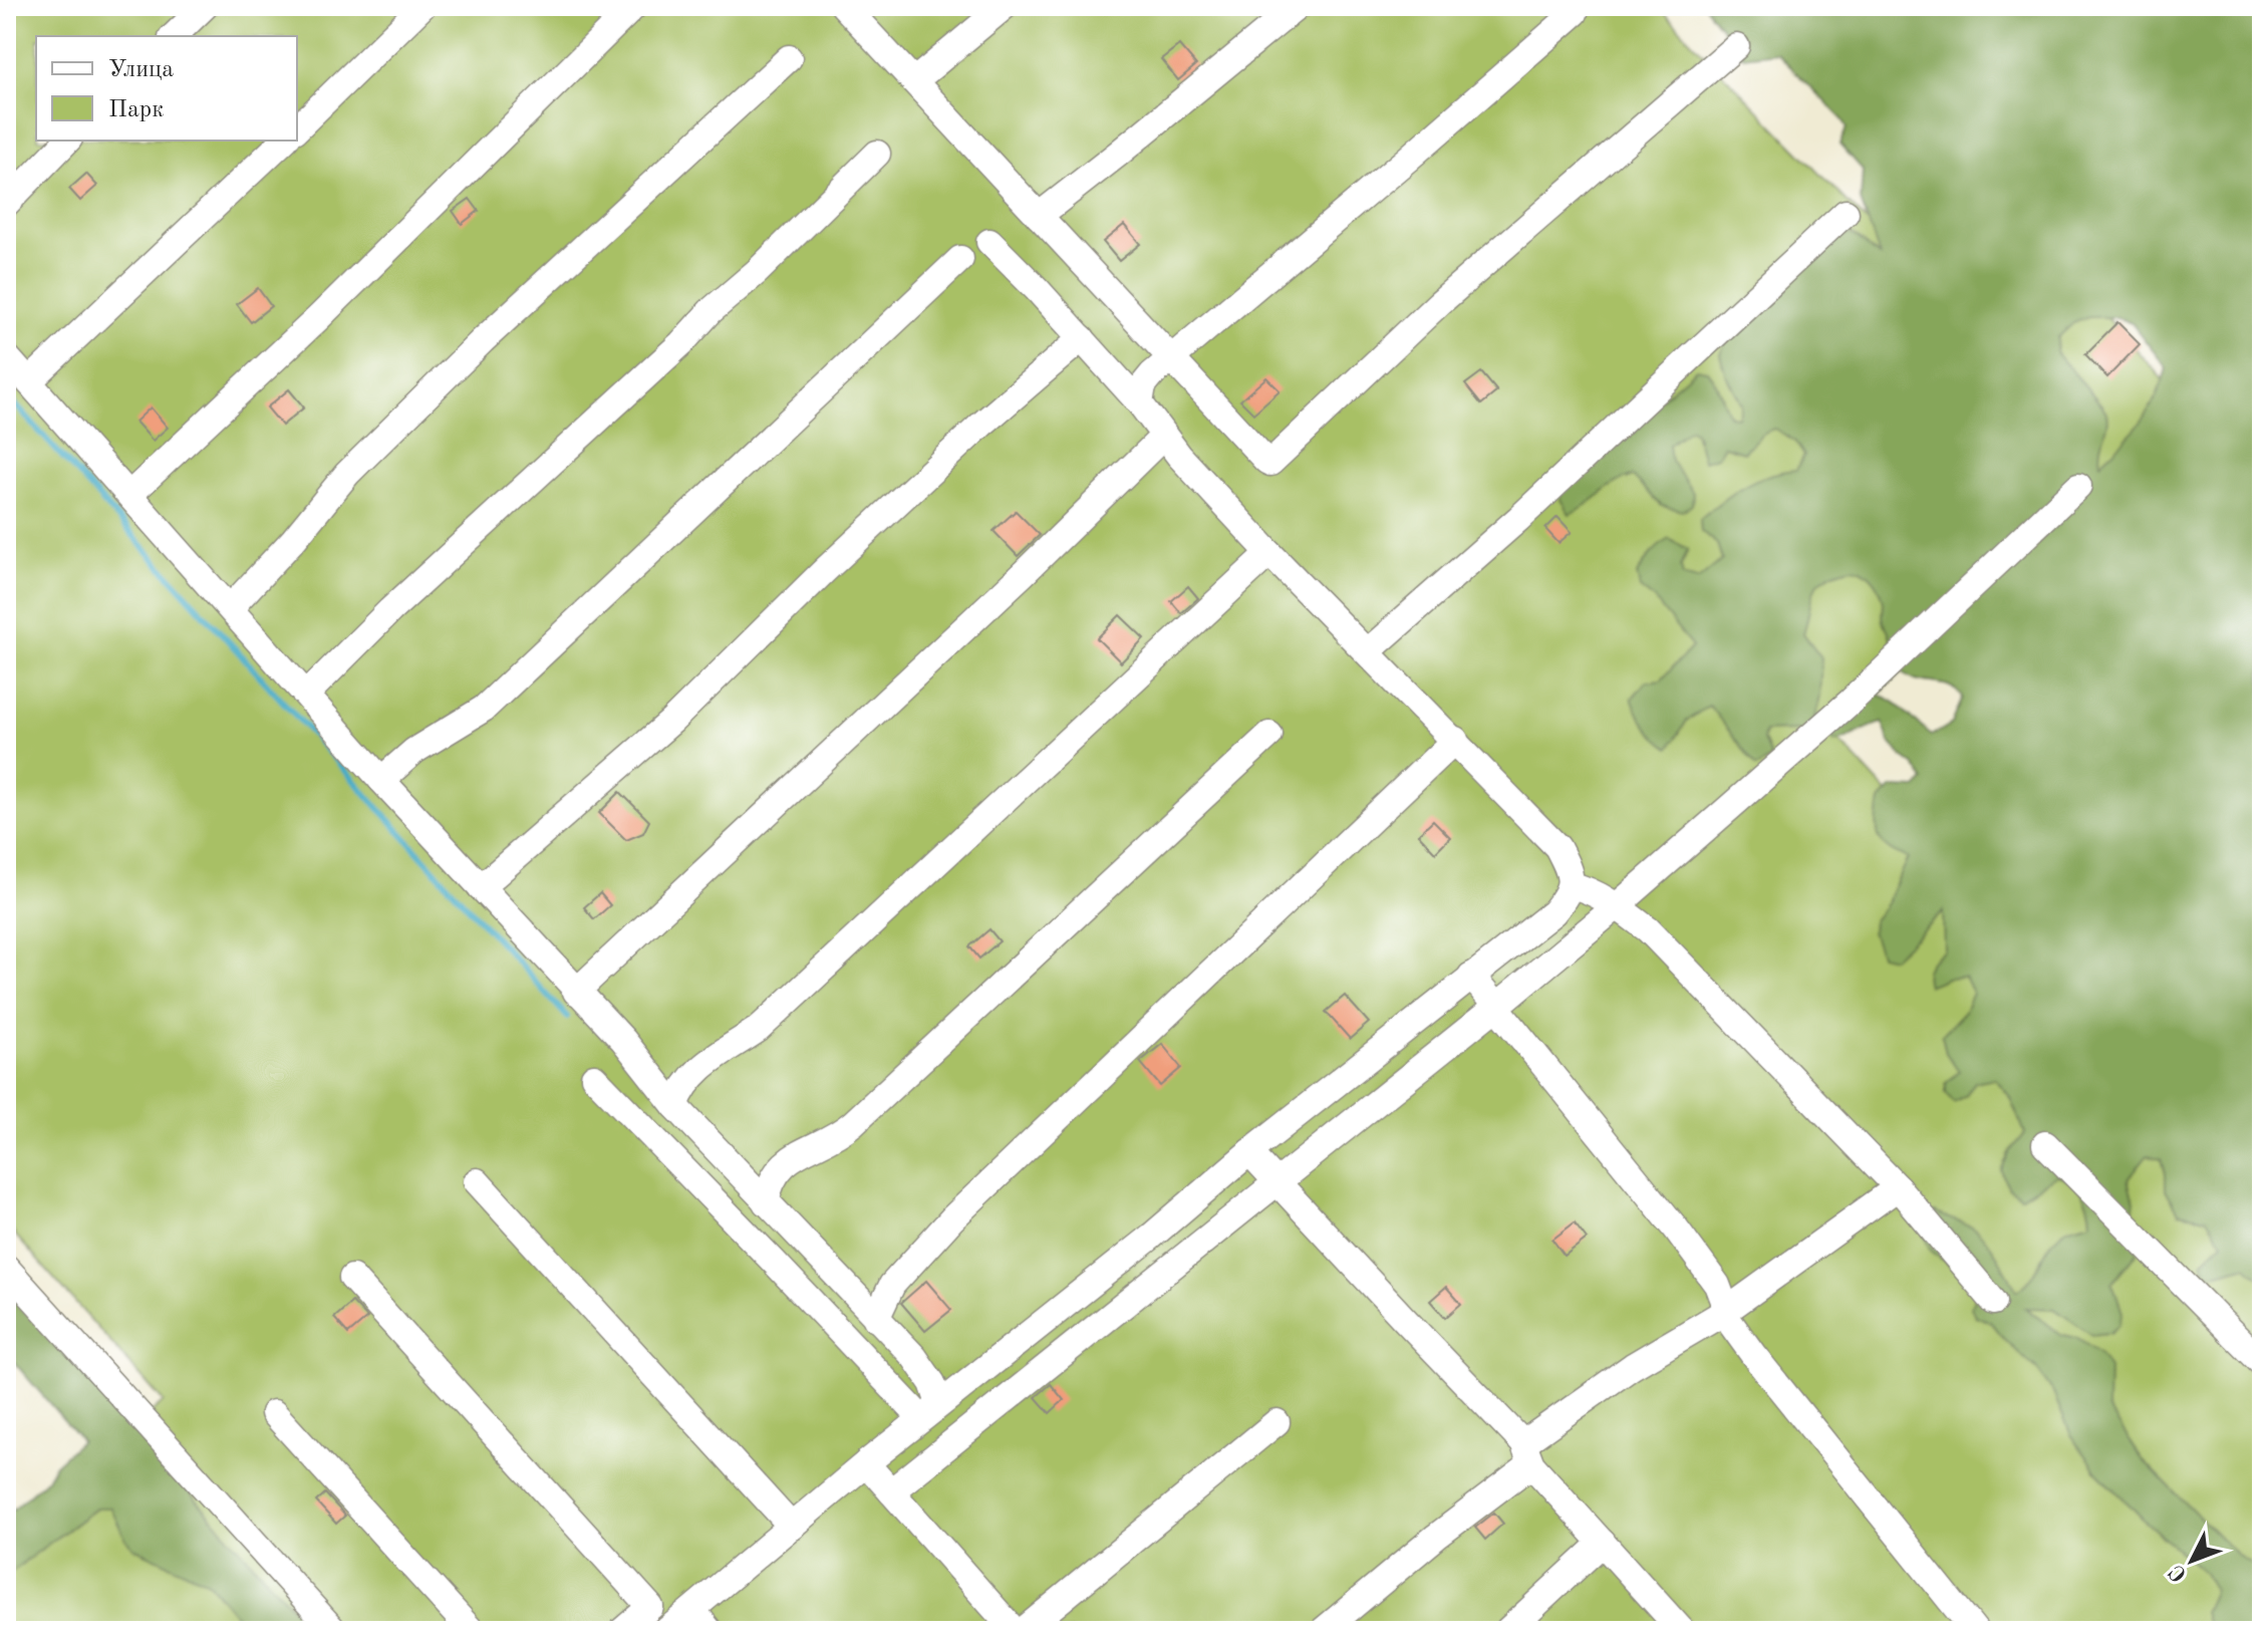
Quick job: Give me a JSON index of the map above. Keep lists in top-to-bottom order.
{
  "legend": ["Улица", "Парк"],
  "north": "bottom left"
}
